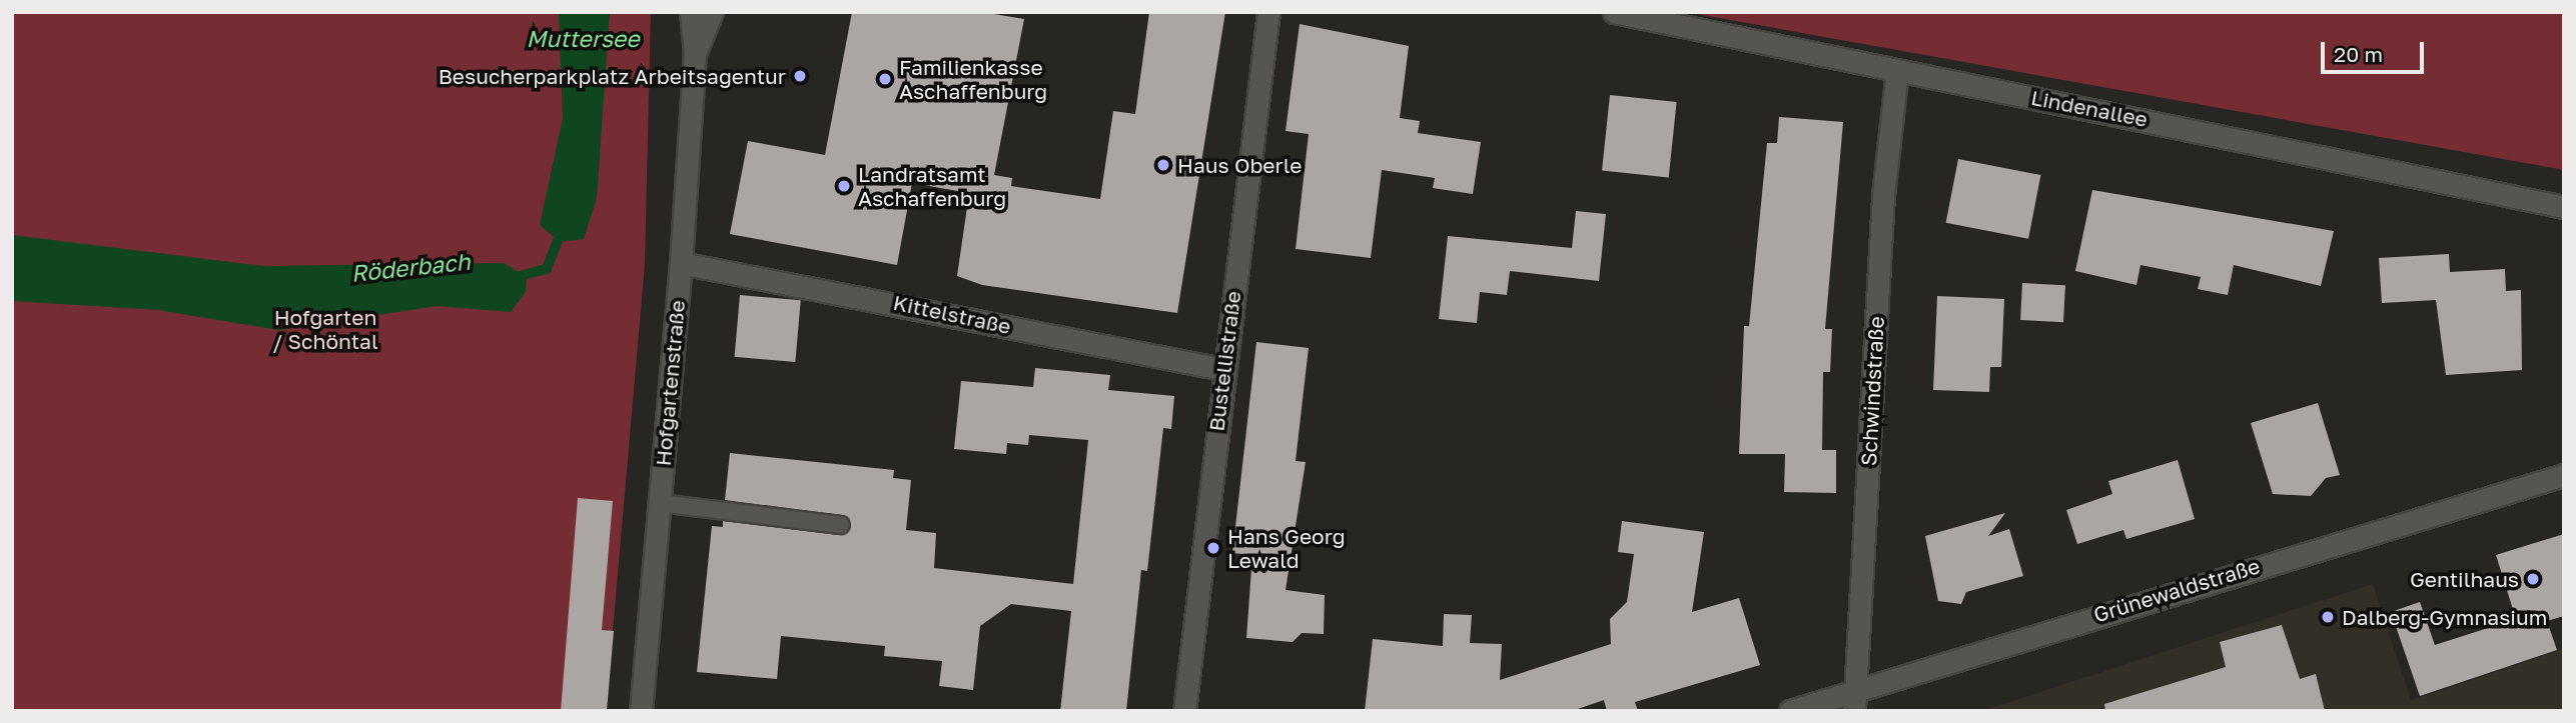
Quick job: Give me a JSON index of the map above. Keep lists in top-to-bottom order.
{
  "streets": {
    "street": [
      "Lindenallee",
      "Kittelstraße",
      "Bustellistraße",
      "Hofgartenstraße",
      "Schwindstraße",
      "Grünewaldstraße"
    ]
  },
  "crossings": [
    ["Lindenallee", "Schwindstraße"],
    ["Kittelstraße", "Bustellistraße"],
    ["Kittelstraße", "Hofgartenstraße"],
    ["Schwindstraße", "Grünewaldstraße"]
  ],
  "water": ["Muttersee", "Röderbach"],
  "parks": ["Hofgarten / Schöntal"],
  "places": [
    "Besucherparkplatz Arbeitsagentur",
    "Familienkasse Aschaffenburg",
    "Haus Oberle",
    "Landratsamt Aschaffenburg",
    "Hans Georg Lewald",
    "Gentilhaus",
    "Dalberg-Gymnasium"
  ],
  "scale_bar": "20 m"
}
